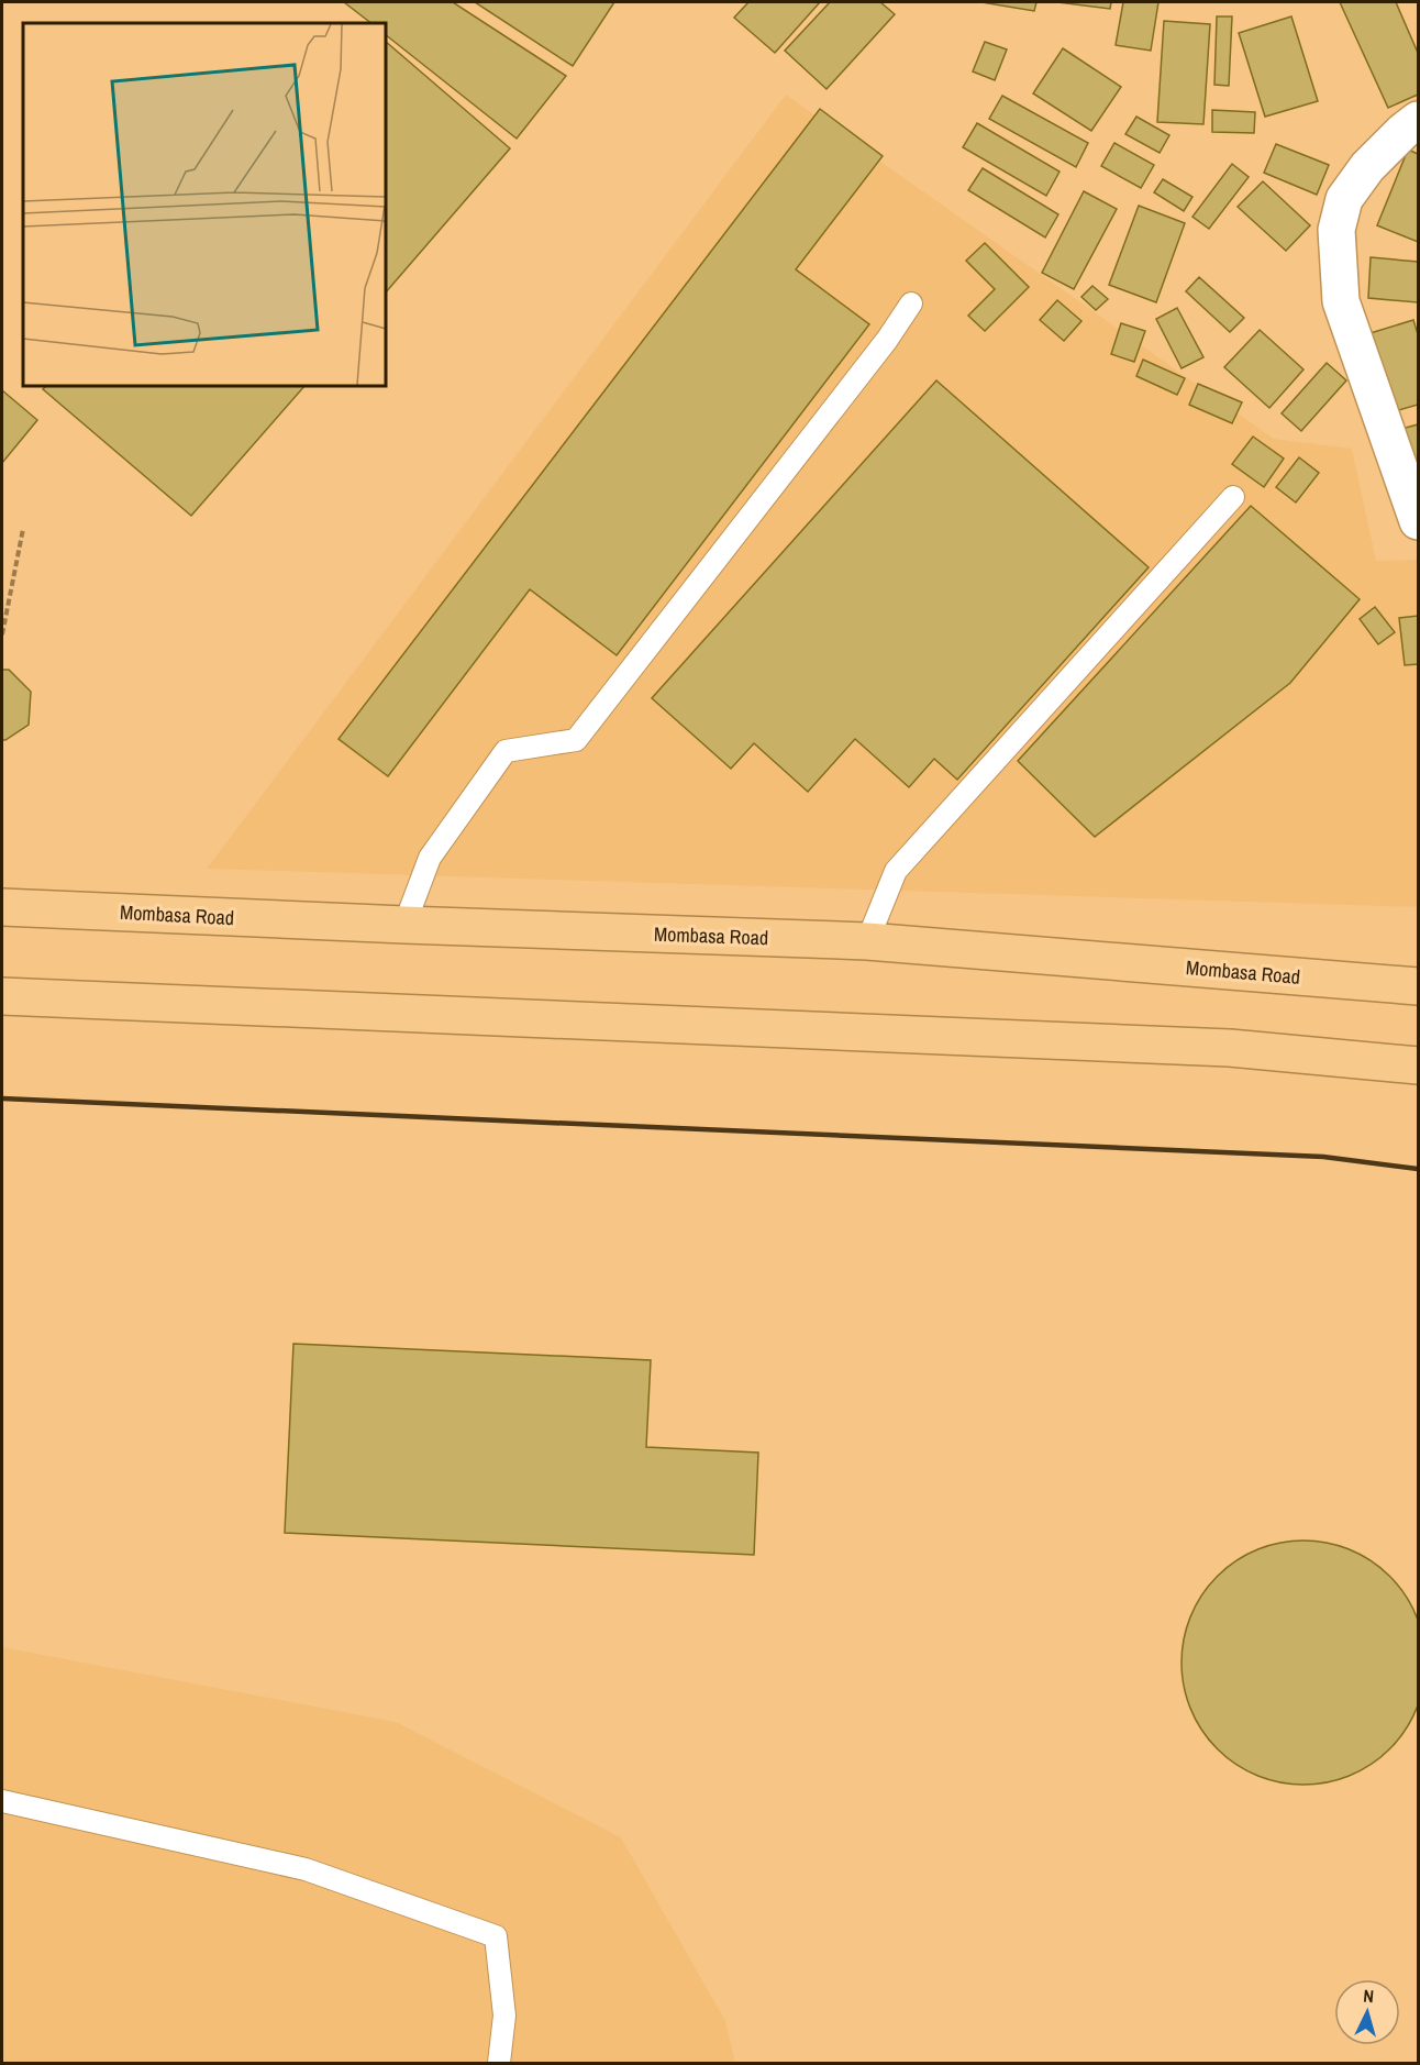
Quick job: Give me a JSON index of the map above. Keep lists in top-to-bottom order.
{
  "streets": {
    "highway": ["Mombasa Road"]
  },
  "north": "top"
}
